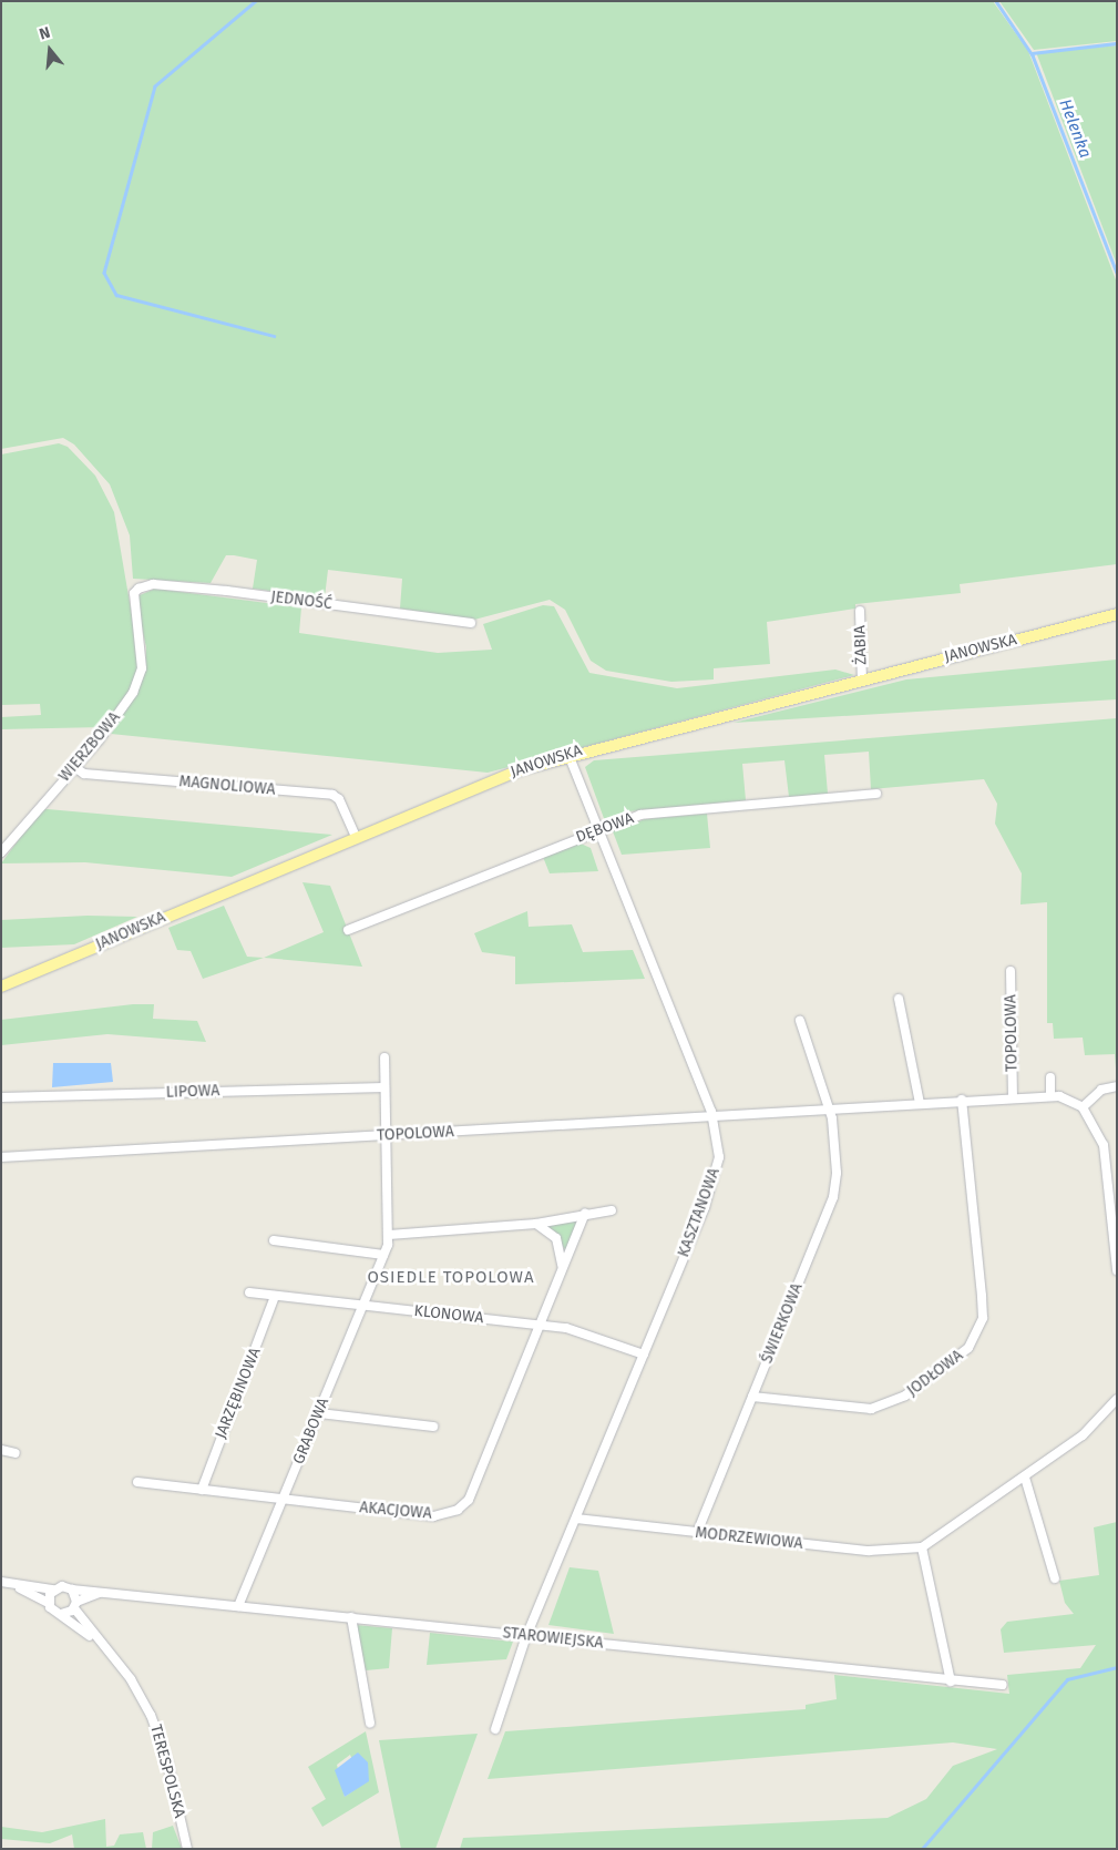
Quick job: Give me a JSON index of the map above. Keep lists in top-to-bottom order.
{
  "streets": {
    "main road": ["JANOWSKA"],
    "street": [
      "JEDNOŚĆ",
      "ŻABIA",
      "WIERZBOWA",
      "MAGNOLIOWA",
      "DĘBOWA",
      "TOPOLOWA",
      "LIPOWA",
      "KASZTANOWA",
      "KLONOWA",
      "ŚWIERKOWA",
      "JODŁOWA",
      "JARZĘBINOWA",
      "GRABOWA",
      "AKACJOWA",
      "MODRZEWIOWA",
      "STAROWIEJSKA",
      "TERESPOLSKA"
    ]
  },
  "crossings": [
    ["JEDNOŚĆ", "WIERZBOWA"],
    ["ŻABIA", "JANOWSKA"],
    ["JANOWSKA", "MAGNOLIOWA"],
    ["JANOWSKA", "KASZTANOWA"],
    ["WIERZBOWA", "MAGNOLIOWA"],
    ["DĘBOWA", "KASZTANOWA"],
    ["TOPOLOWA", "KASZTANOWA"],
    ["TOPOLOWA", "ŚWIERKOWA"],
    ["TOPOLOWA", "JODŁOWA"],
    ["TOPOLOWA", "GRABOWA"],
    ["LIPOWA", "GRABOWA"],
    ["KASZTANOWA", "KLONOWA"],
    ["KASZTANOWA", "MODRZEWIOWA"],
    ["KASZTANOWA", "STAROWIEJSKA"],
    ["KLONOWA", "JARZĘBINOWA"],
    ["KLONOWA", "GRABOWA"],
    ["KLONOWA", "AKACJOWA"],
    ["ŚWIERKOWA", "JODŁOWA"],
    ["ŚWIERKOWA", "MODRZEWIOWA"],
    ["JARZĘBINOWA", "AKACJOWA"],
    ["GRABOWA", "AKACJOWA"],
    ["GRABOWA", "STAROWIEJSKA"],
    ["STAROWIEJSKA", "TERESPOLSKA"]
  ],
  "districts": ["OSIEDLE TOPOLOWA"],
  "water": ["Helenka"],
  "north": "top"
}
